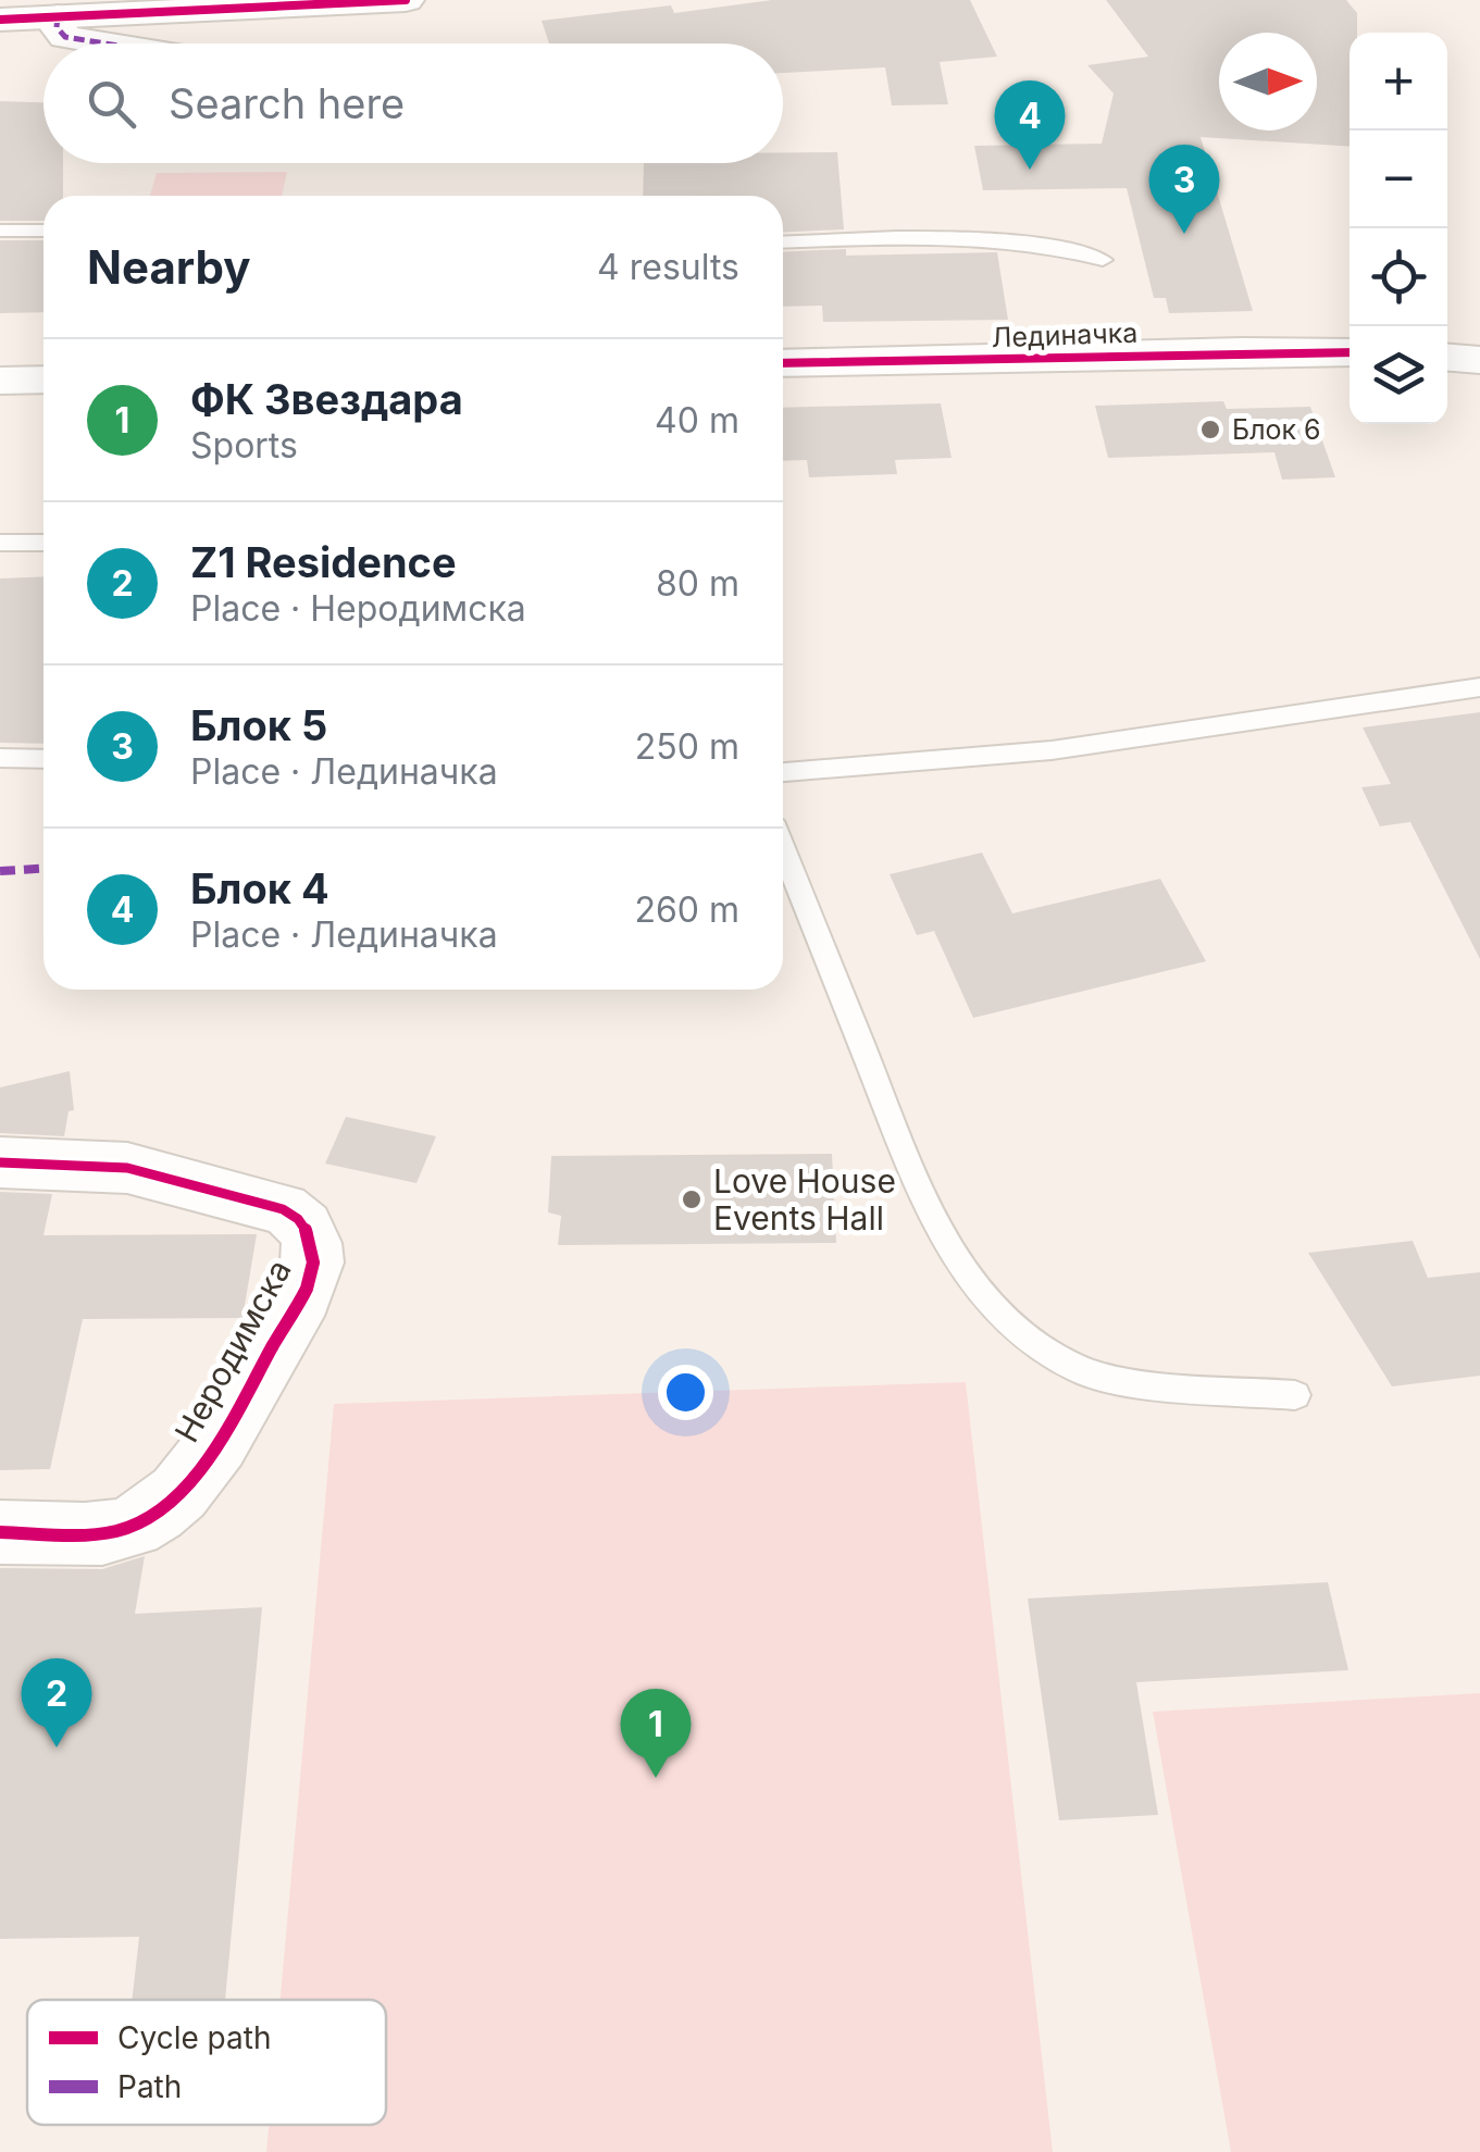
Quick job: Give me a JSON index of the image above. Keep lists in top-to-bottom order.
{
  "streets": {
    "street": ["Лединачка", "Неродимска"]
  },
  "places": ["Блок 6", "Love House Events Hall"],
  "legend": ["Cycle path", "Path"],
  "north": "right",
  "page": {
    "map_buttons": ["+", "−"],
    "search": "Search here",
    "pins": [
      "4",
      "3",
      "2",
      "1"
    ],
    "heading": ["Nearby", "4 results"],
    "list": [
      {
        "mark": "1",
        "name": "ФК Звездара",
        "note": "Sports",
        "value": "40 m"
      },
      {
        "mark": "2",
        "name": "Z1 Residence",
        "note": "Place · Неродимска",
        "value": "80 m"
      },
      {
        "mark": "3",
        "name": "Блок 5",
        "note": "Place · Лединачка",
        "value": "250 m"
      },
      {
        "mark": "4",
        "name": "Блок 4",
        "note": "Place · Лединачка",
        "value": "260 m"
      }
    ]
  }
}
